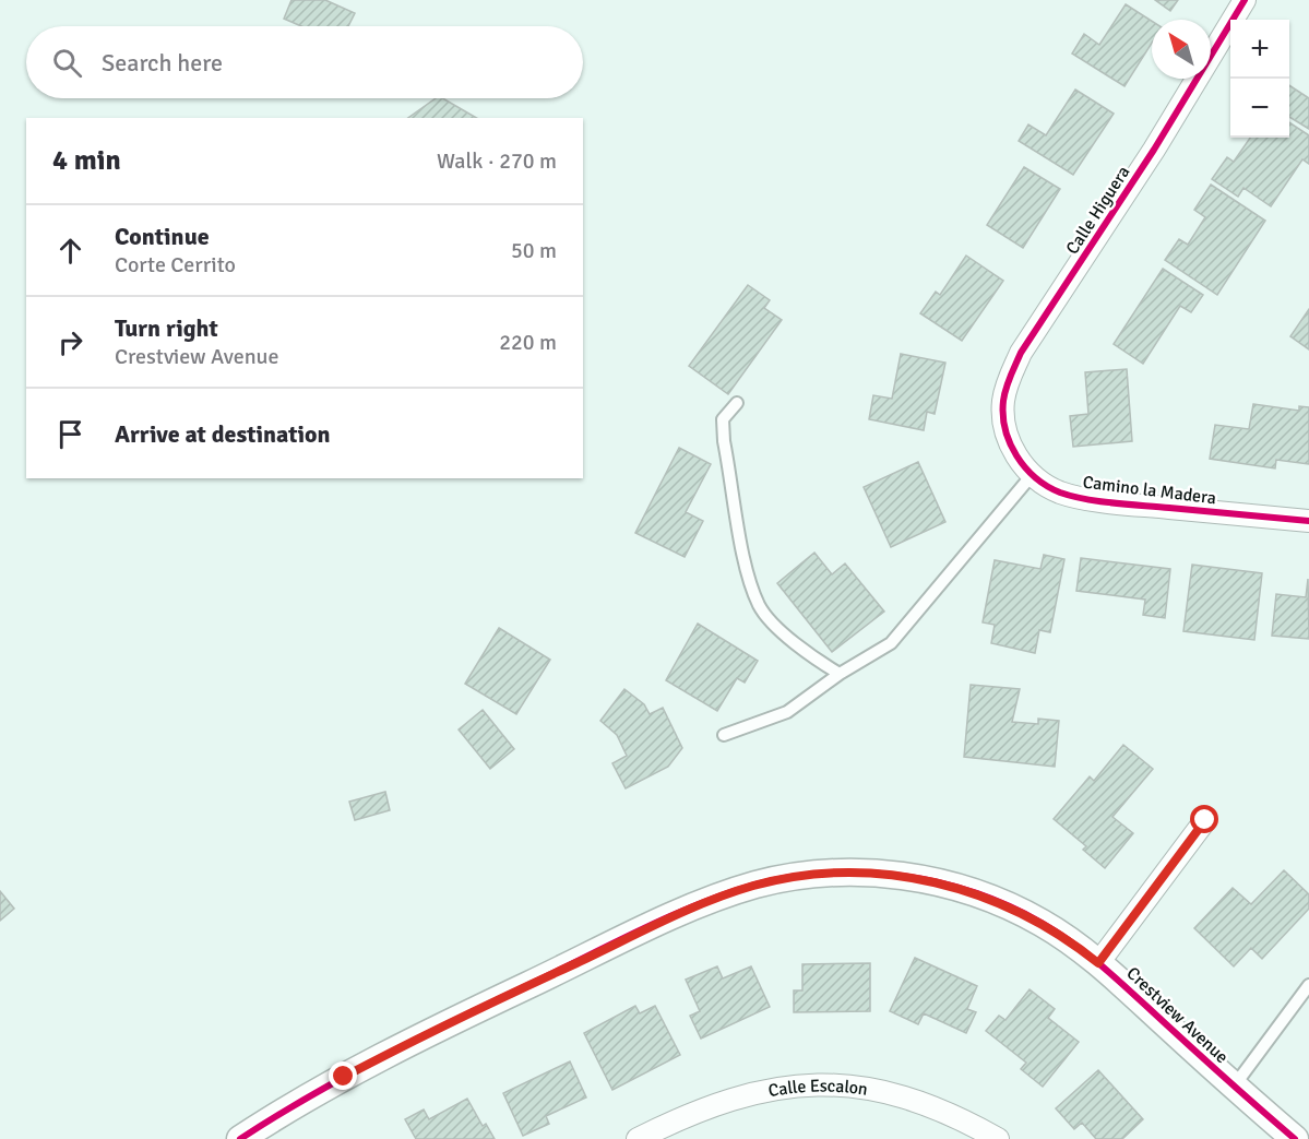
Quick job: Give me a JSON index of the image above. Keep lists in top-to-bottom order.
{
  "streets": {
    "street": [
      "Calle Higuera",
      "Camino la Madera",
      "Crestview Avenue",
      "Calle Escalon"
    ]
  },
  "crossings": [
    ["Calle Higuera", "Camino la Madera"]
  ],
  "north": "top left",
  "page": {
    "map_buttons": ["+", "−"],
    "search": "Search here",
    "heading": ["4 min", "Walk · 270 m"],
    "list": [
      ["Continue", "Corte Cerrito", "50 m"],
      ["Turn right", "Crestview Avenue", "220 m"],
      "Arrive at destination"
    ]
  }
}
